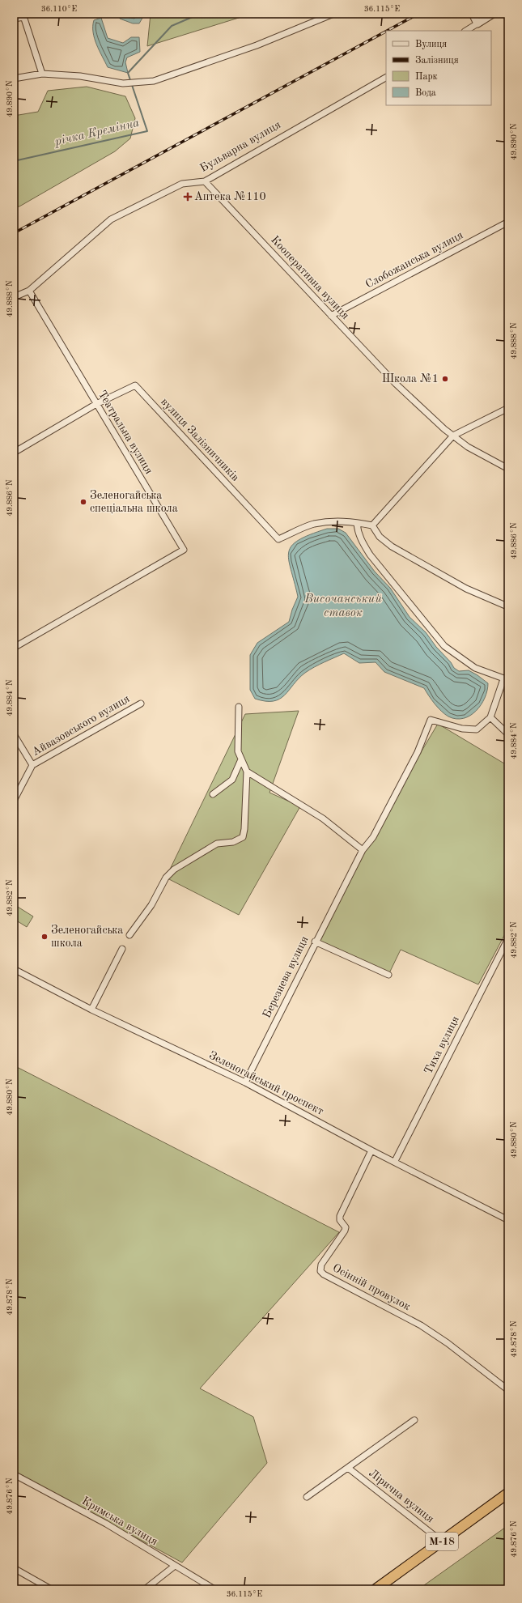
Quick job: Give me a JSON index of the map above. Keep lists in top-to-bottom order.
{
  "streets": {
    "highway": ["М-18"],
    "street": [
      "Бульварна вулиця",
      "Слобожанська вулиця",
      "Кооперативна вулиця",
      "Театральна вулиця",
      "вулиця Залізничників",
      "Айвазовського вулиця",
      "Березнева вулиця",
      "Тиха вулиця",
      "Зеленогайський проспект",
      "Осінній провулок",
      "Лірична вулиця",
      "Кримська вулиця"
    ]
  },
  "crossings": [
    ["Бульварна вулиця", "Кооперативна вулиця"],
    ["Бульварна вулиця", "Театральна вулиця"],
    ["Слобожанська вулиця", "Кооперативна вулиця"],
    ["Театральна вулиця", "вулиця Залізничників"],
    ["Березнева вулиця", "Зеленогайський проспект"],
    ["Тиха вулиця", "Зеленогайський проспект"],
    ["Зеленогайський проспект", "Осінній провулок"],
    ["Лірична вулиця", "М-18"]
  ],
  "water": ["річка Кремінна", "Височанський ставок"],
  "places": {
    "health": ["Аптека №110"],
    "other": ["Школа №1", "Зеленогайська спеціальна школа", "Зеленогайська школа"]
  },
  "legend": [
    "Вулиця",
    "Залізниця",
    "Парк",
    "Вода"
  ],
  "coordinates": [
    "36.110°E",
    "36.115°E",
    "49.890°N",
    "49.888°N",
    "49.886°N",
    "49.884°N",
    "49.882°N",
    "49.880°N",
    "49.878°N",
    "49.876°N"
  ]
}
